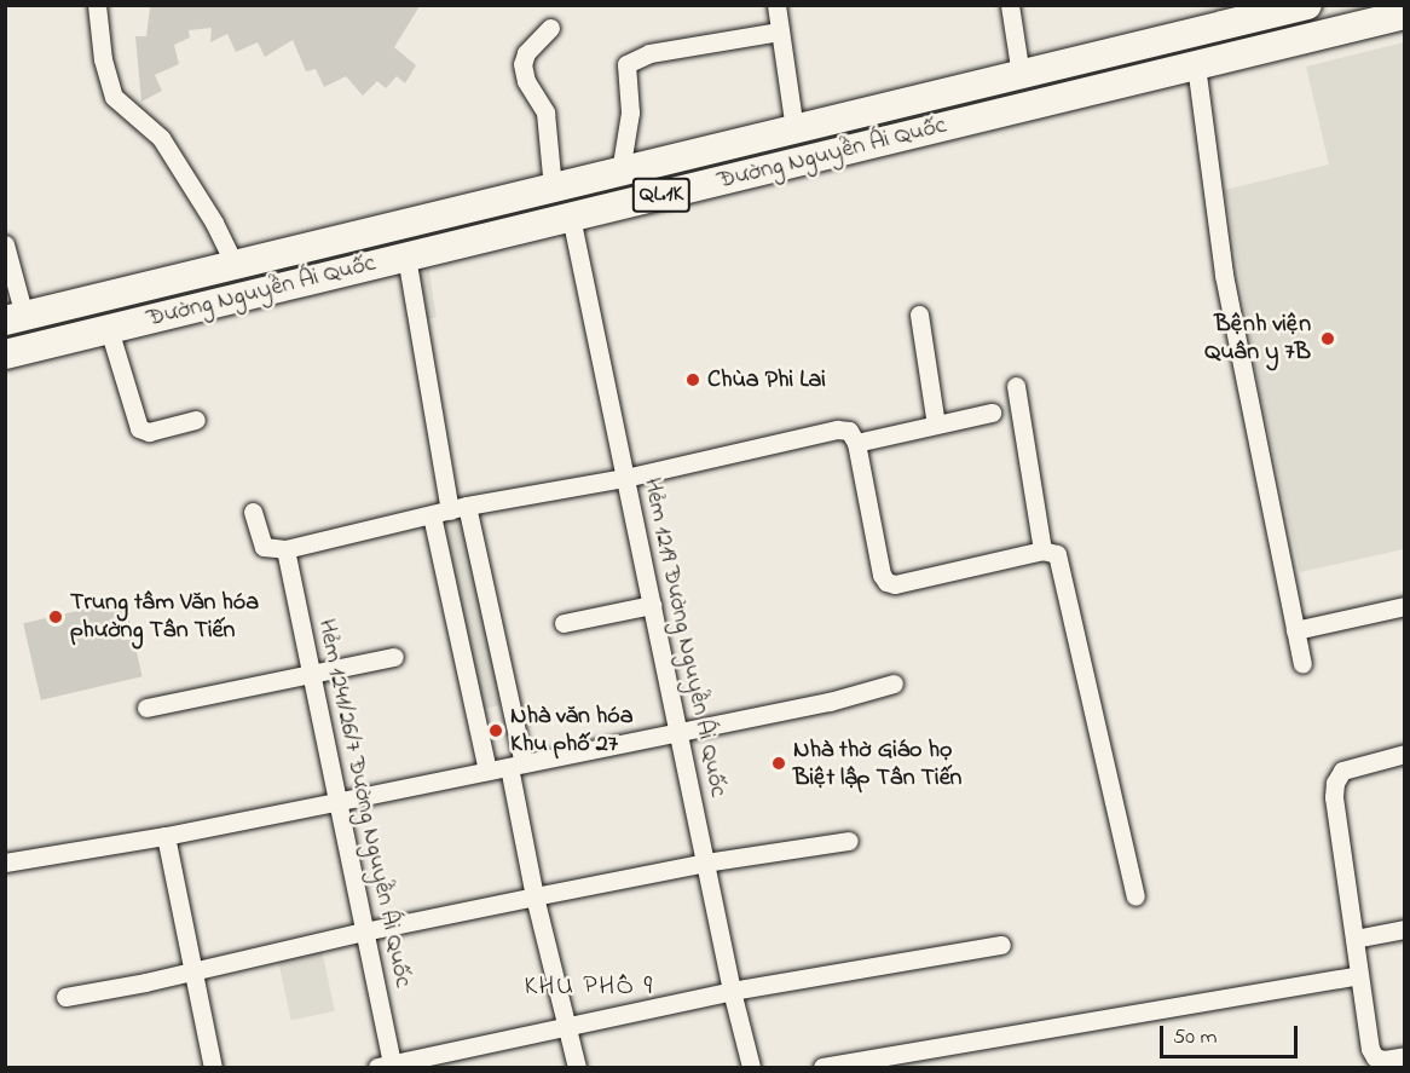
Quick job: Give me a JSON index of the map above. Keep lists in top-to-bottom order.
{
  "streets": {
    "main road": ["Đường Nguyễn Ái Quốc", "QL.1K"],
    "street": ["Hẻm 1219 Đường Nguyễn Ái Quốc", "Hẻm 1241/26/7 Đường Nguyễn Ái Quốc"]
  },
  "crossings": [
    ["Đường Nguyễn Ái Quốc", "Hẻm 1219 Đường Nguyễn Ái Quốc"]
  ],
  "districts": ["KHU PHỐ 9"],
  "places": [
    "Bệnh viện Quân y 7B",
    "Chùa Phi Lai",
    "Trung tâm Văn hóa phường Tân Tiến",
    "Nhà văn hóa Khu phố 27",
    "Nhà thờ Giáo họ Biệt lập Tân Tiến"
  ],
  "scale_bar": "50 m"
}
